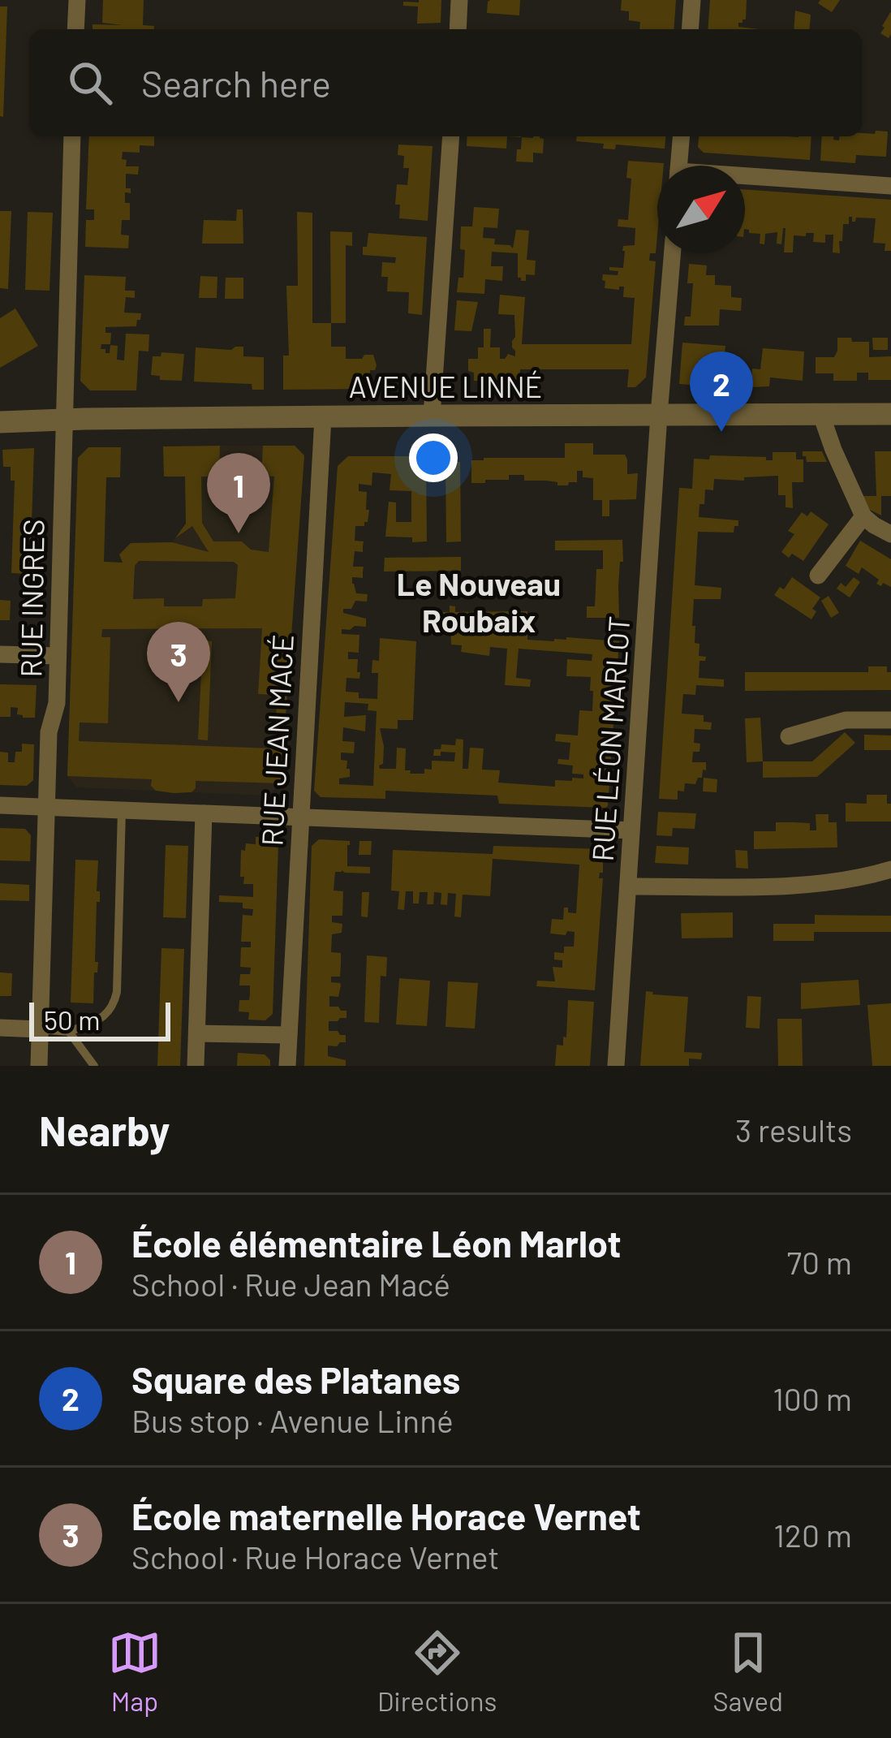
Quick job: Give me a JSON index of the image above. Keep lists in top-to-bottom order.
{
  "streets": {
    "street": [
      "AVENUE LINNÉ",
      "RUE INGRES",
      "RUE LÉON MARLOT",
      "RUE JEAN MACÉ"
    ]
  },
  "crossings": [
    ["AVENUE LINNÉ", "RUE INGRES"],
    ["AVENUE LINNÉ", "RUE LÉON MARLOT"],
    ["AVENUE LINNÉ", "RUE JEAN MACÉ"]
  ],
  "districts": ["Le Nouveau Roubaix"],
  "scale_bar": "50 m",
  "north": "top right",
  "page": {
    "search": "Search here",
    "pins": ["2", "1", "3"],
    "scale": "50 m",
    "heading": ["Nearby", "3 results"],
    "list": [
      {
        "mark": "1",
        "name": "École élémentaire Léon Marlot",
        "note": "School · Rue Jean Macé",
        "value": "70 m"
      },
      {
        "mark": "2",
        "name": "Square des Platanes",
        "note": "Bus stop · Avenue Linné",
        "value": "100 m"
      },
      {
        "mark": "3",
        "name": "École maternelle Horace Vernet",
        "note": "School · Rue Horace Vernet",
        "value": "120 m"
      }
    ],
    "nav": ["Map", "Directions", "Saved"]
  }
}
